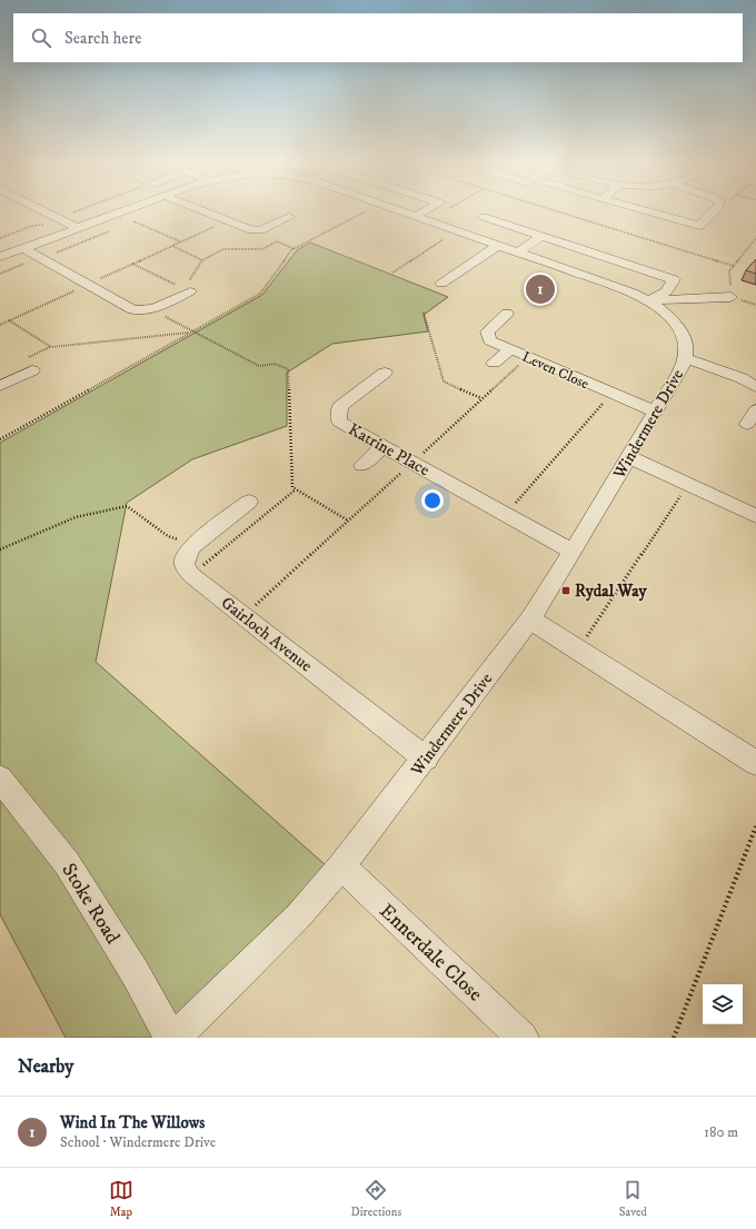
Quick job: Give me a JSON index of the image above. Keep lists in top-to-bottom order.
{
  "streets": {
    "street": [
      "Leven Close",
      "Windermere Drive",
      "Katrine Place",
      "Gairloch Avenue",
      "Stoke Road",
      "Ennerdale Close"
    ]
  },
  "crossings": [
    ["Leven Close", "Windermere Drive"],
    ["Windermere Drive", "Katrine Place"],
    ["Windermere Drive", "Gairloch Avenue"],
    ["Windermere Drive", "Ennerdale Close"]
  ],
  "places": {
    "transit": ["Rydal Way"]
  },
  "page": {
    "search": "Search here",
    "pins": "1",
    "heading": "Nearby",
    "list": [
      {
        "mark": "1",
        "name": "Wind In The Willows",
        "note": "School · Windermere Drive",
        "value": "180 m"
      }
    ],
    "nav": ["Map", "Directions", "Saved"]
  }
}
